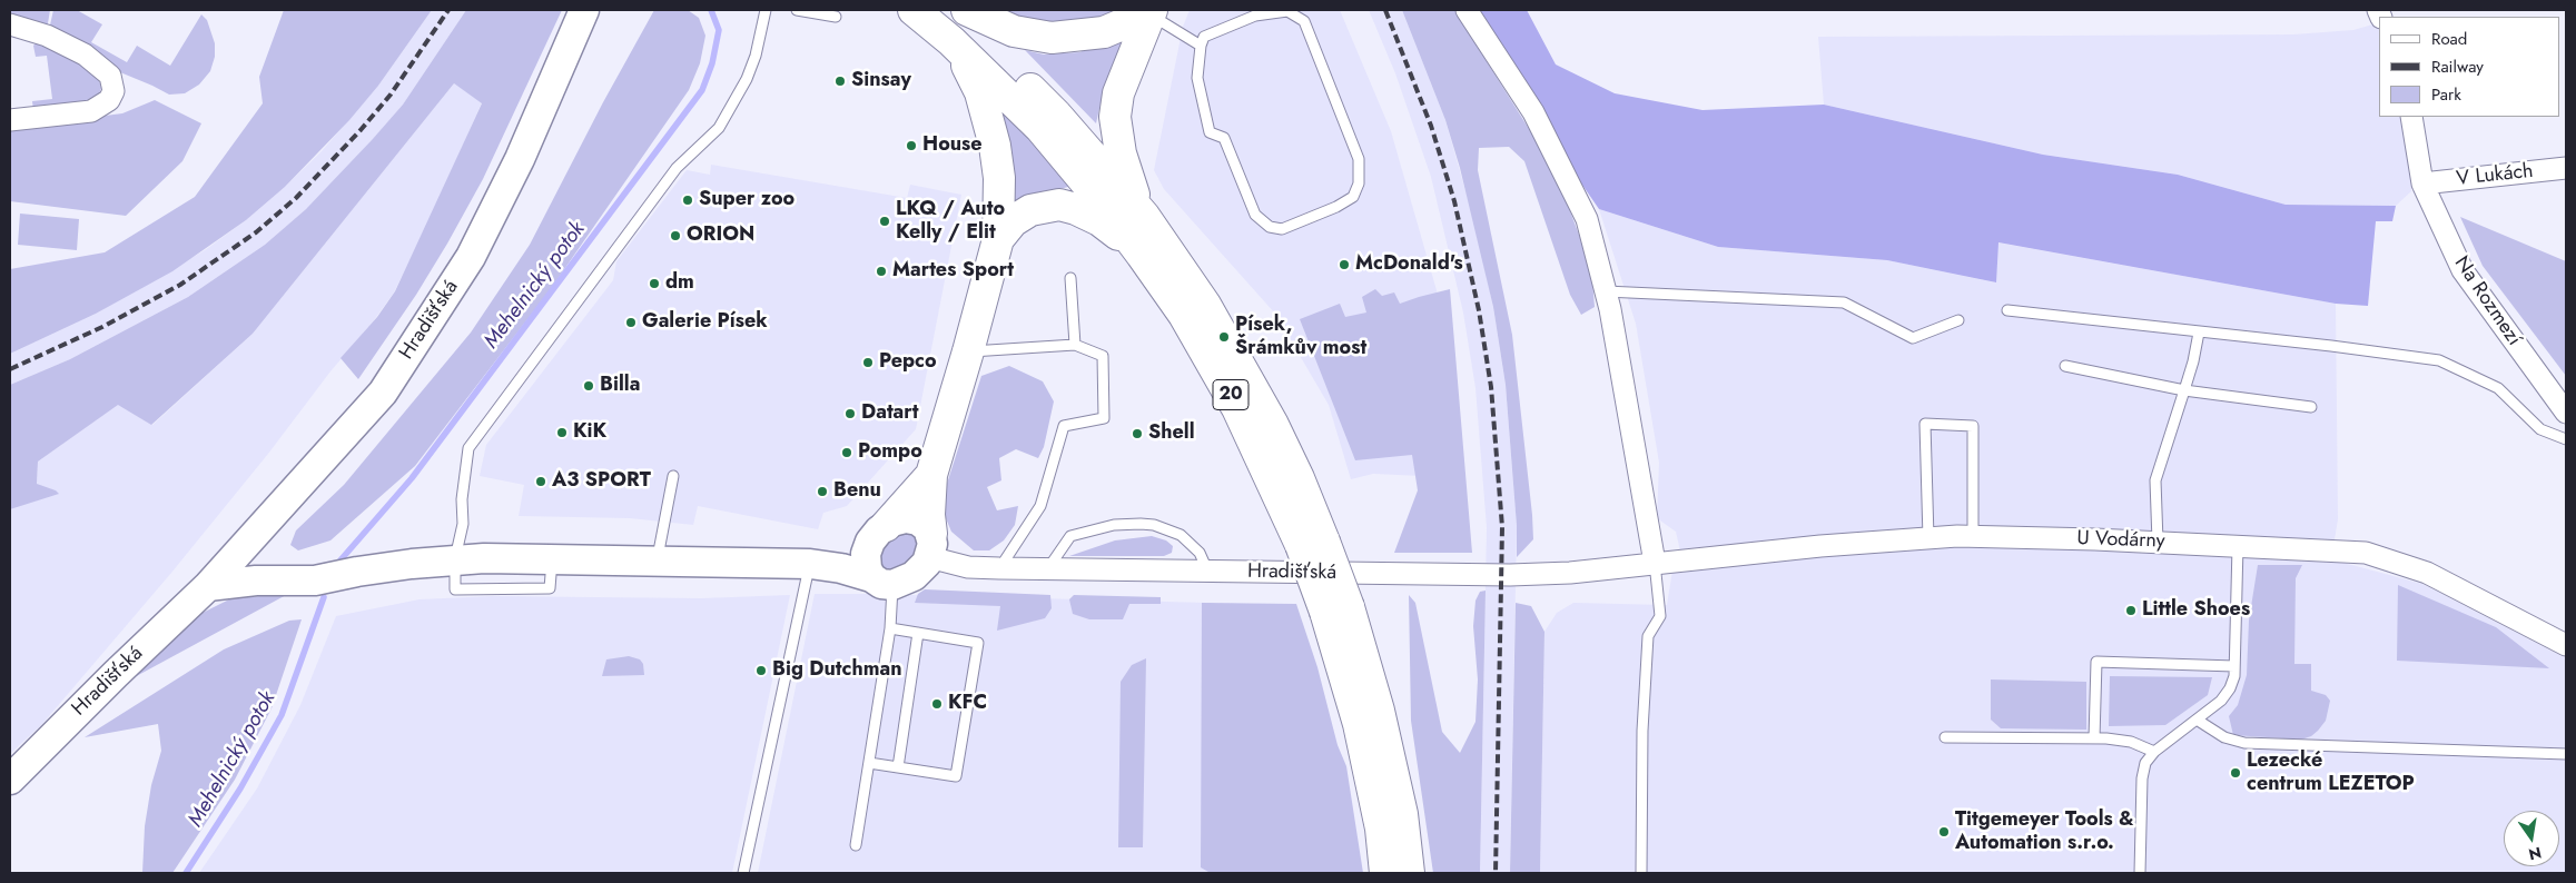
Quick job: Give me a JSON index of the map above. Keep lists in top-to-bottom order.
{
  "streets": {
    "highway": ["20"],
    "street": [
      "V Lukách",
      "Na Rozmezí",
      "Hradišťská",
      "U Vodárny"
    ]
  },
  "crossings": [
    ["V Lukách", "Na Rozmezí"],
    ["Hradišťská", "U Vodárny"]
  ],
  "water": ["Mehelnický potok"],
  "places": [
    "Sinsay",
    "House",
    "Super zoo",
    "LKQ / Auto Kelly / Elit",
    "ORION",
    "McDonald's",
    "Martes Sport",
    "dm",
    "Galerie Písek",
    "Písek, Šrámkův most",
    "Pepco",
    "Billa",
    "Datart",
    "KiK",
    "Shell",
    "Pompo",
    "A3 SPORT",
    "Benu",
    "Little Shoes",
    "Big Dutchman",
    "KFC",
    "Lezecké centrum LEZETOP",
    "Titgemeyer Tools & Automation s.r.o."
  ],
  "legend": ["Road", "Railway", "Park"],
  "north": "bottom"
}
